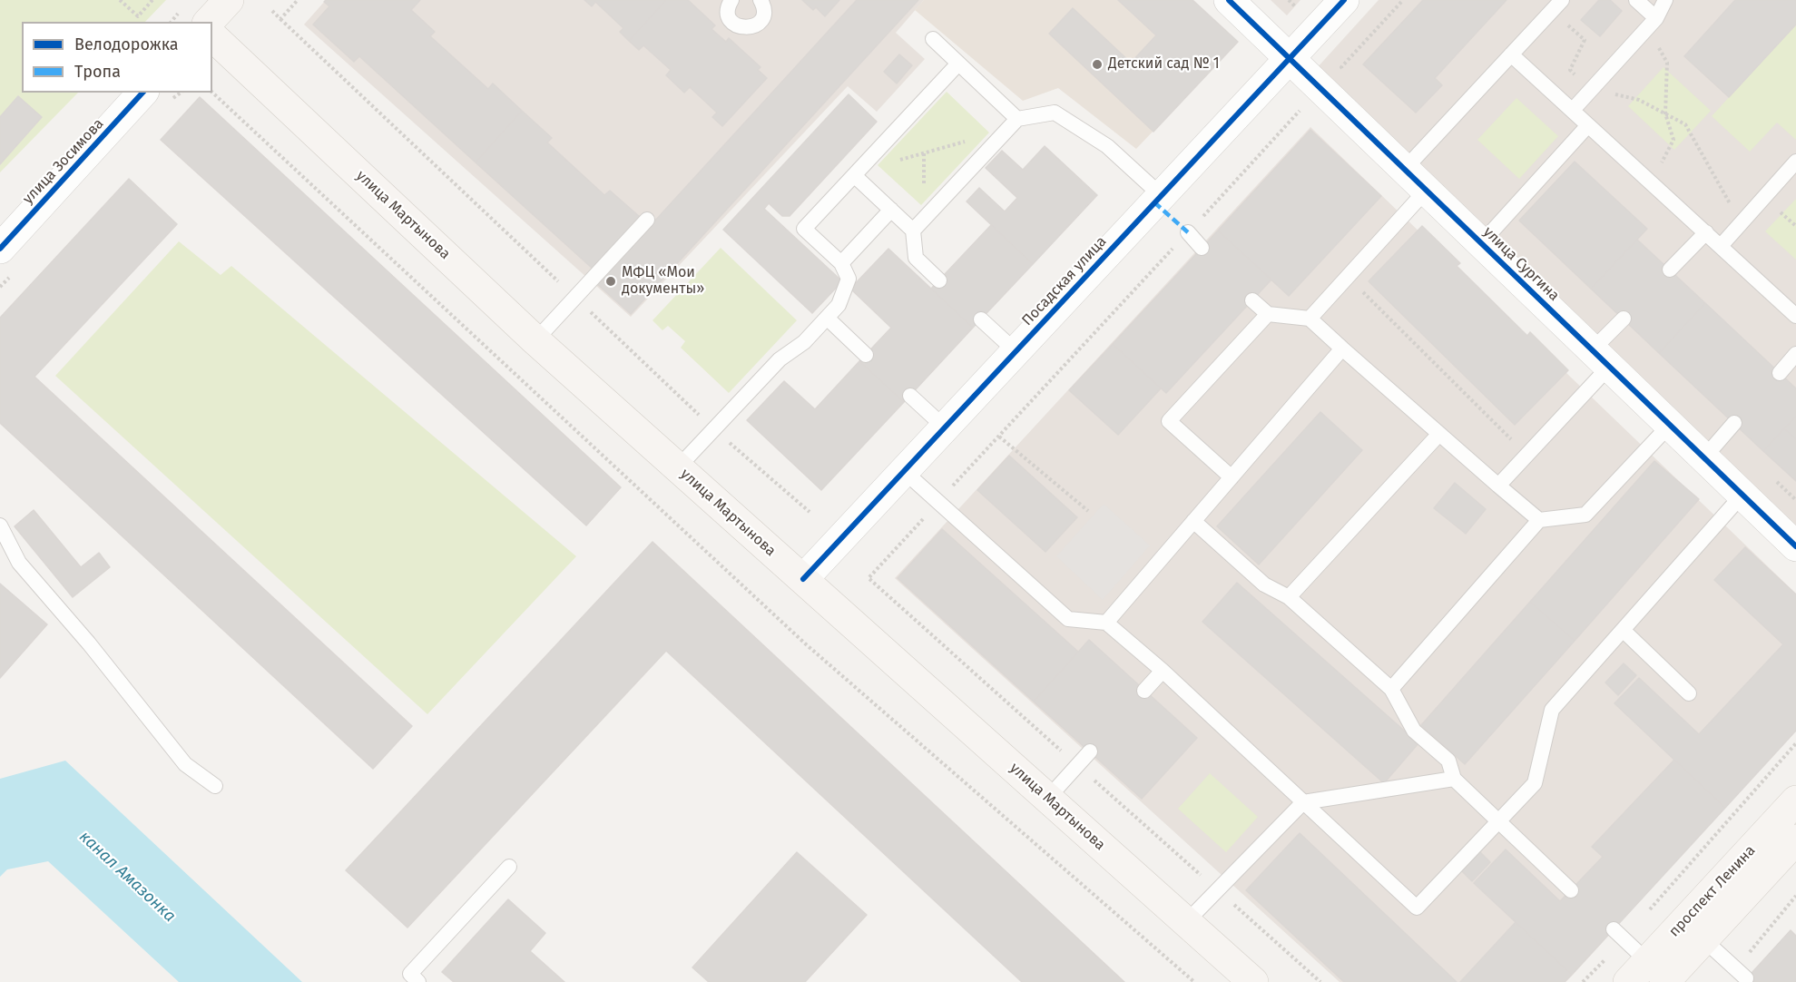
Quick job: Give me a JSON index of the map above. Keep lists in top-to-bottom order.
{
  "streets": {
    "main road": ["улица Мартынова", "проспект Ленина"],
    "street": ["улица Зосимова", "улица Сургина", "Посадская улица"]
  },
  "crossings": [
    ["улица Мартынова", "Посадская улица"],
    ["улица Сургина", "Посадская улица"]
  ],
  "water": ["канал Амазонка"],
  "places": ["Детский сад № 1", "МФЦ «Мои документы»"],
  "legend": ["Велодорожка", "Тропа"]
}
